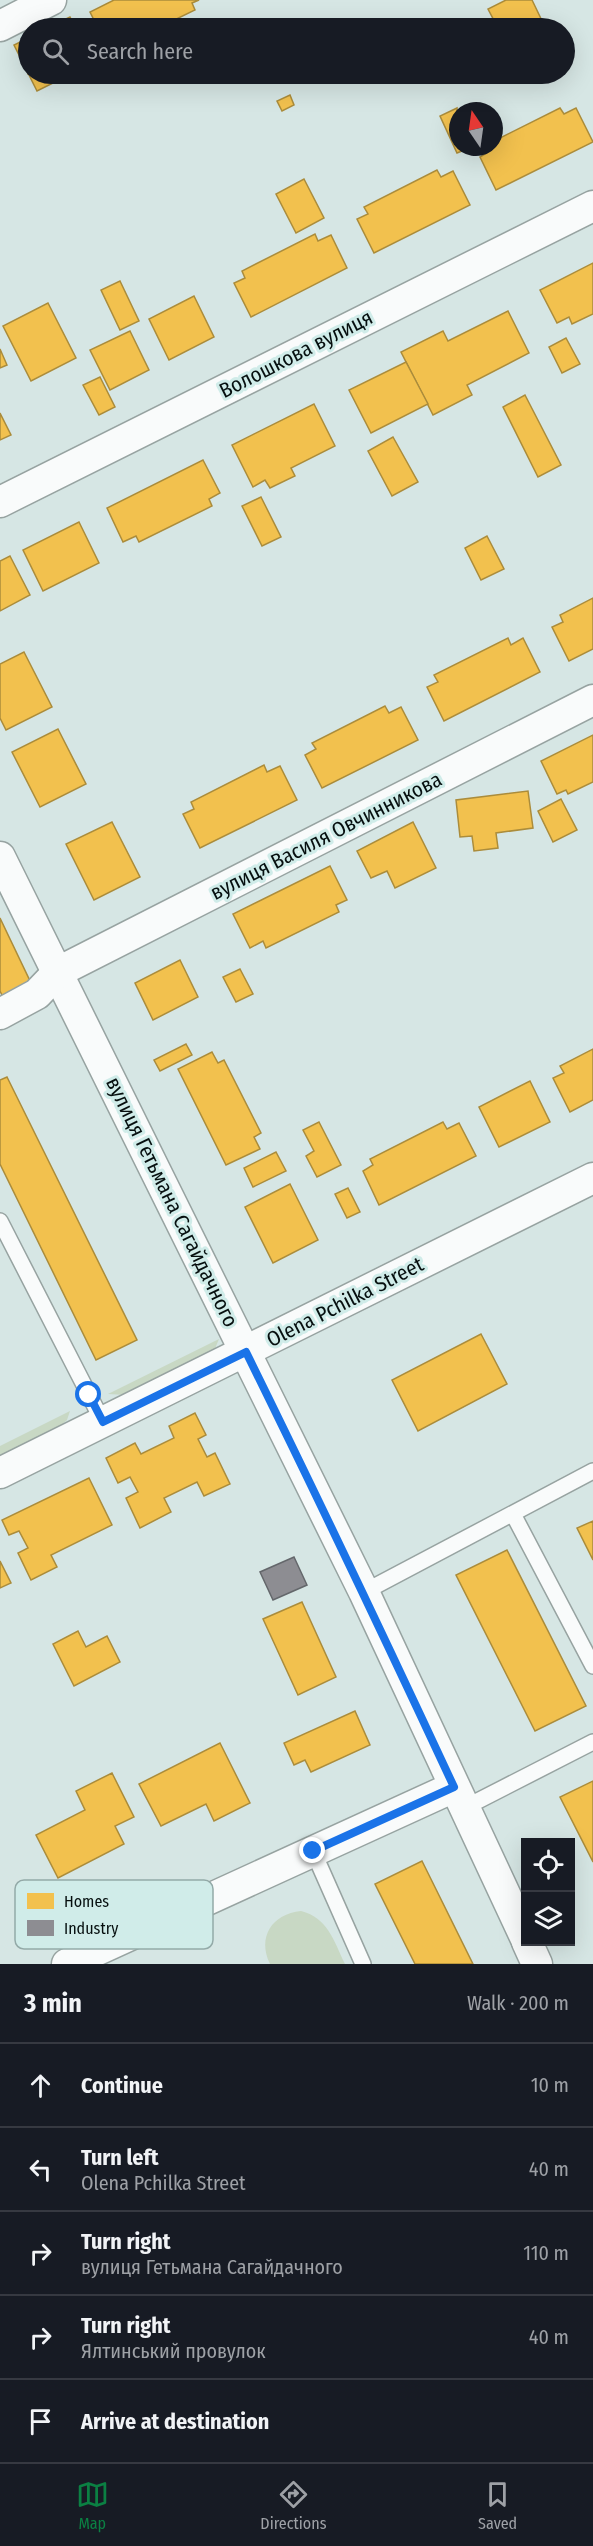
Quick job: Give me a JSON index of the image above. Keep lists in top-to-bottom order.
{
  "streets": {
    "street": [
      "Волошкова вулиця",
      "вулиця Василя Овчинникова",
      "вулиця Гетьмана Сагайдачного",
      "Olena Pchilka Street"
    ]
  },
  "crossings": [
    ["вулиця Василя Овчинникова", "вулиця Гетьмана Сагайдачного"],
    ["вулиця Гетьмана Сагайдачного", "Olena Pchilka Street"]
  ],
  "legend": ["Homes", "Industry"],
  "north": "top",
  "page": {
    "search": "Search here",
    "heading": ["3 min", "Walk · 200 m"],
    "list": [
      ["Continue", "10 m"],
      ["Turn left", "Olena Pchilka Street", "40 m"],
      ["Turn right", "вулиця Гетьмана Сагайдачного", "110 m"],
      ["Turn right", "Ялтинський провулок", "40 m"],
      "Arrive at destination"
    ],
    "nav": ["Map", "Directions", "Saved"]
  }
}
